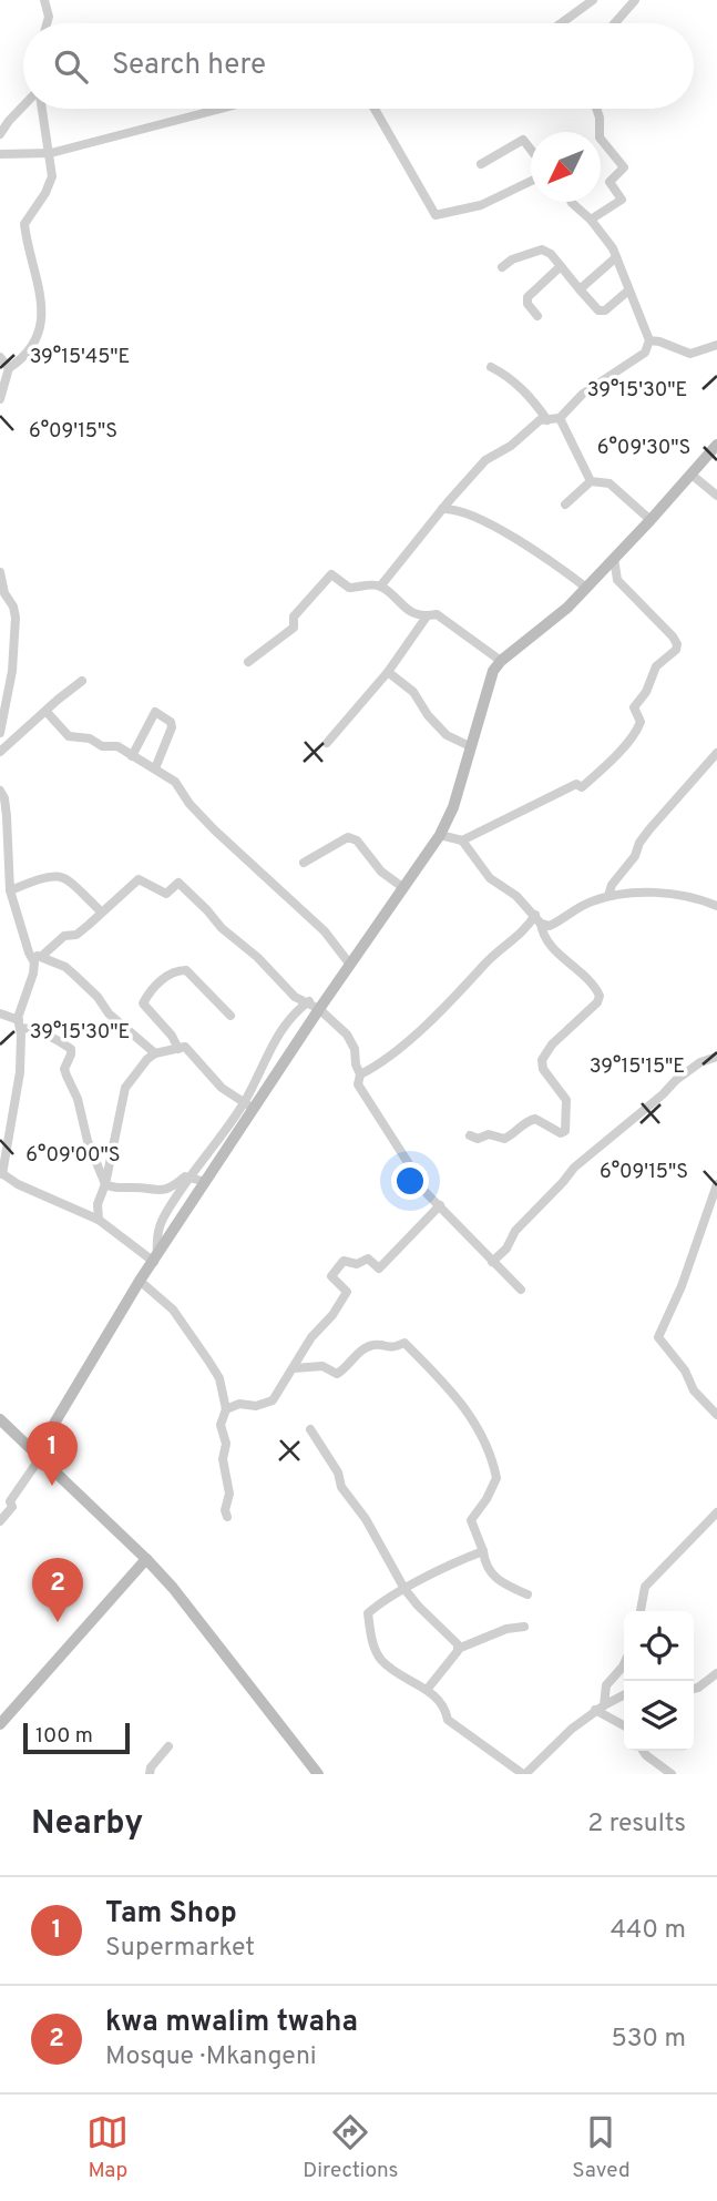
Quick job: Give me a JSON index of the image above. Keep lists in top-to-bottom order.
{
  "scale_bar": "100 m",
  "north": "bottom left",
  "page": {
    "search": "Search here",
    "pins": ["1", "2"],
    "scale": "100 m",
    "heading": ["Nearby", "2 results"],
    "list": [
      {
        "mark": "1",
        "name": "Tam Shop",
        "note": "Supermarket",
        "value": "440 m"
      },
      {
        "mark": "2",
        "name": "kwa mwalim twaha",
        "note": "Mosque · Mkangeni",
        "value": "530 m"
      }
    ],
    "nav": ["Map", "Directions", "Saved"]
  },
  "coordinates": [
    "39°15'45\"E",
    "39°15'30\"E",
    "6°09'15\"S",
    "6°09'30\"S",
    "39°15'15\"E",
    "6°09'00\"S"
  ]
}
